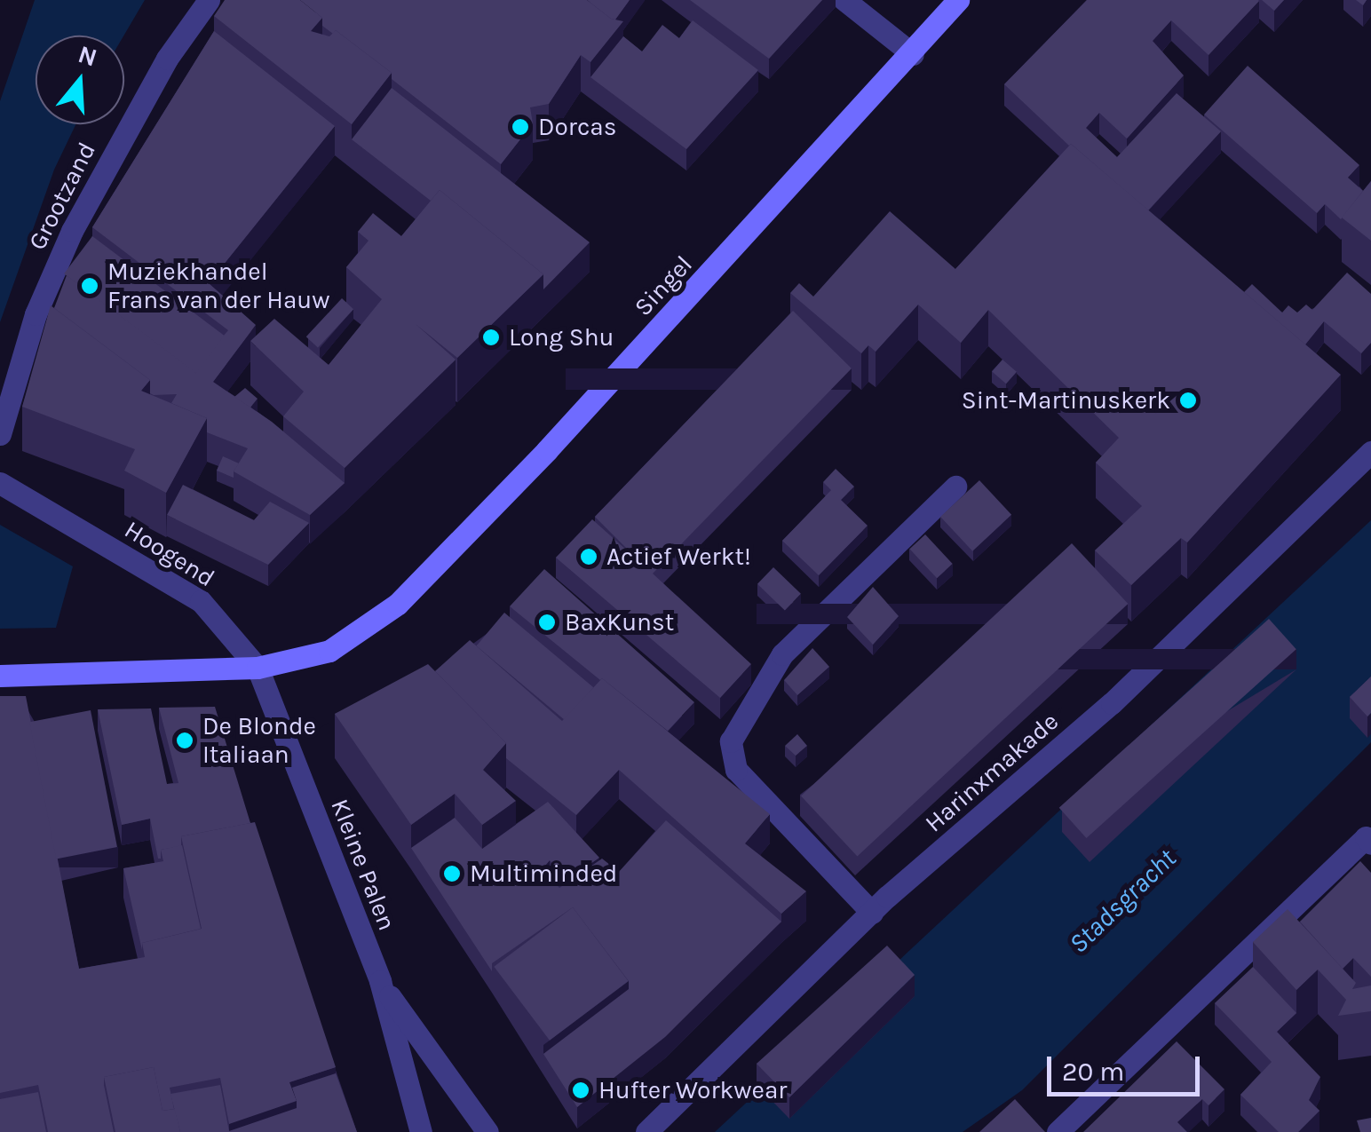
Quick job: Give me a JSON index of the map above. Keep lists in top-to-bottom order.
{
  "streets": {
    "main road": ["Singel"],
    "street": [
      "Grootzand",
      "Hoogend",
      "Harinxmakade",
      "Kleine Palen"
    ]
  },
  "crossings": [
    ["Singel", "Hoogend"],
    ["Singel", "Kleine Palen"],
    ["Hoogend", "Kleine Palen"]
  ],
  "water": ["Stadsgracht"],
  "places": [
    "Dorcas",
    "Muziekhandel Frans van der Hauw",
    "Long Shu",
    "Sint-Martinuskerk",
    "Actief Werkt!",
    "BaxKunst",
    "De Blonde Italiaan",
    "Multiminded",
    "Hufter Workwear"
  ],
  "scale_bar": "20 m",
  "north": "top"
}
